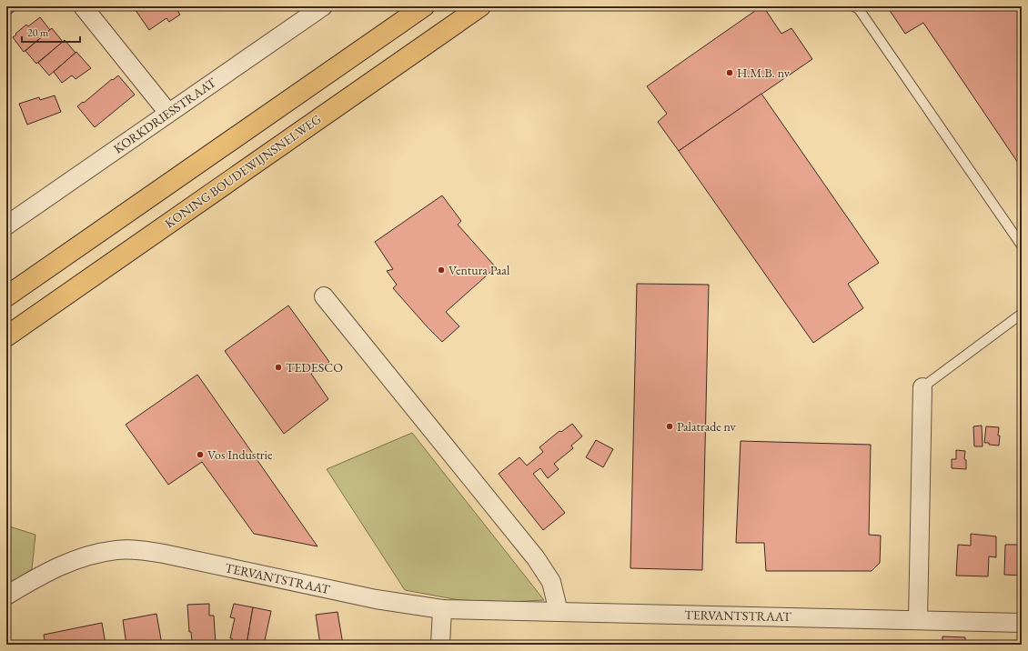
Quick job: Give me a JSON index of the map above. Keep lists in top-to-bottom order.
{
  "streets": {
    "highway": ["KONING BOUDEWIJNSNELWEG"],
    "street": ["KORKDRIESSTRAAT", "TERVANTSTRAAT"]
  },
  "places": [
    "H.M.B. nv",
    "Ventura Paal",
    "TEDESCO",
    "Palatrade nv",
    "Vos Industrie"
  ],
  "scale_bar": "20 m"
}
